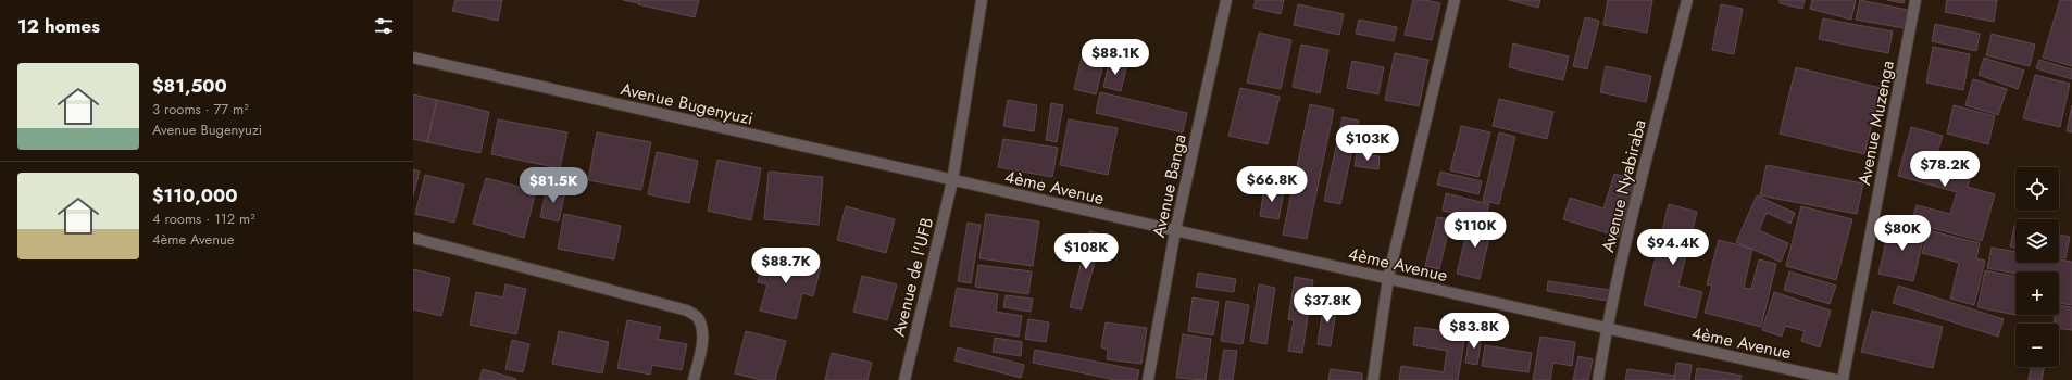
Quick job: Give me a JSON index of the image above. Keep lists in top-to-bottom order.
{
  "streets": {
    "street": [
      "Avenue Bugenyuzi",
      "Avenue Muzenga",
      "Avenue Banga",
      "Avenue Nyabiraba",
      "4ème Avenue",
      "Avenue de l'UFB"
    ]
  },
  "crossings": [
    ["Avenue Bugenyuzi", "4ème Avenue"],
    ["Avenue Bugenyuzi", "Avenue de l'UFB"],
    ["Avenue Banga", "4ème Avenue"],
    ["Avenue Nyabiraba", "4ème Avenue"],
    ["4ème Avenue", "Avenue de l'UFB"]
  ],
  "page": {
    "heading": "12 homes",
    "price": [
      "$88.1K",
      "$103K",
      "$78.2K",
      "$66.8K",
      "$81.5K",
      "$110K",
      "$80K",
      "$94.4K",
      "$108K",
      "$88.7K",
      "$37.8K",
      "$83.8K"
    ],
    "list": [
      {
        "name": "$81,500",
        "note": "3 rooms · 77 m² · Avenue Bugenyuzi"
      },
      {
        "name": "$110,000",
        "note": "4 rooms · 112 m² · 4ème Avenue"
      }
    ],
    "map_buttons": ["+", "−"]
  }
}
